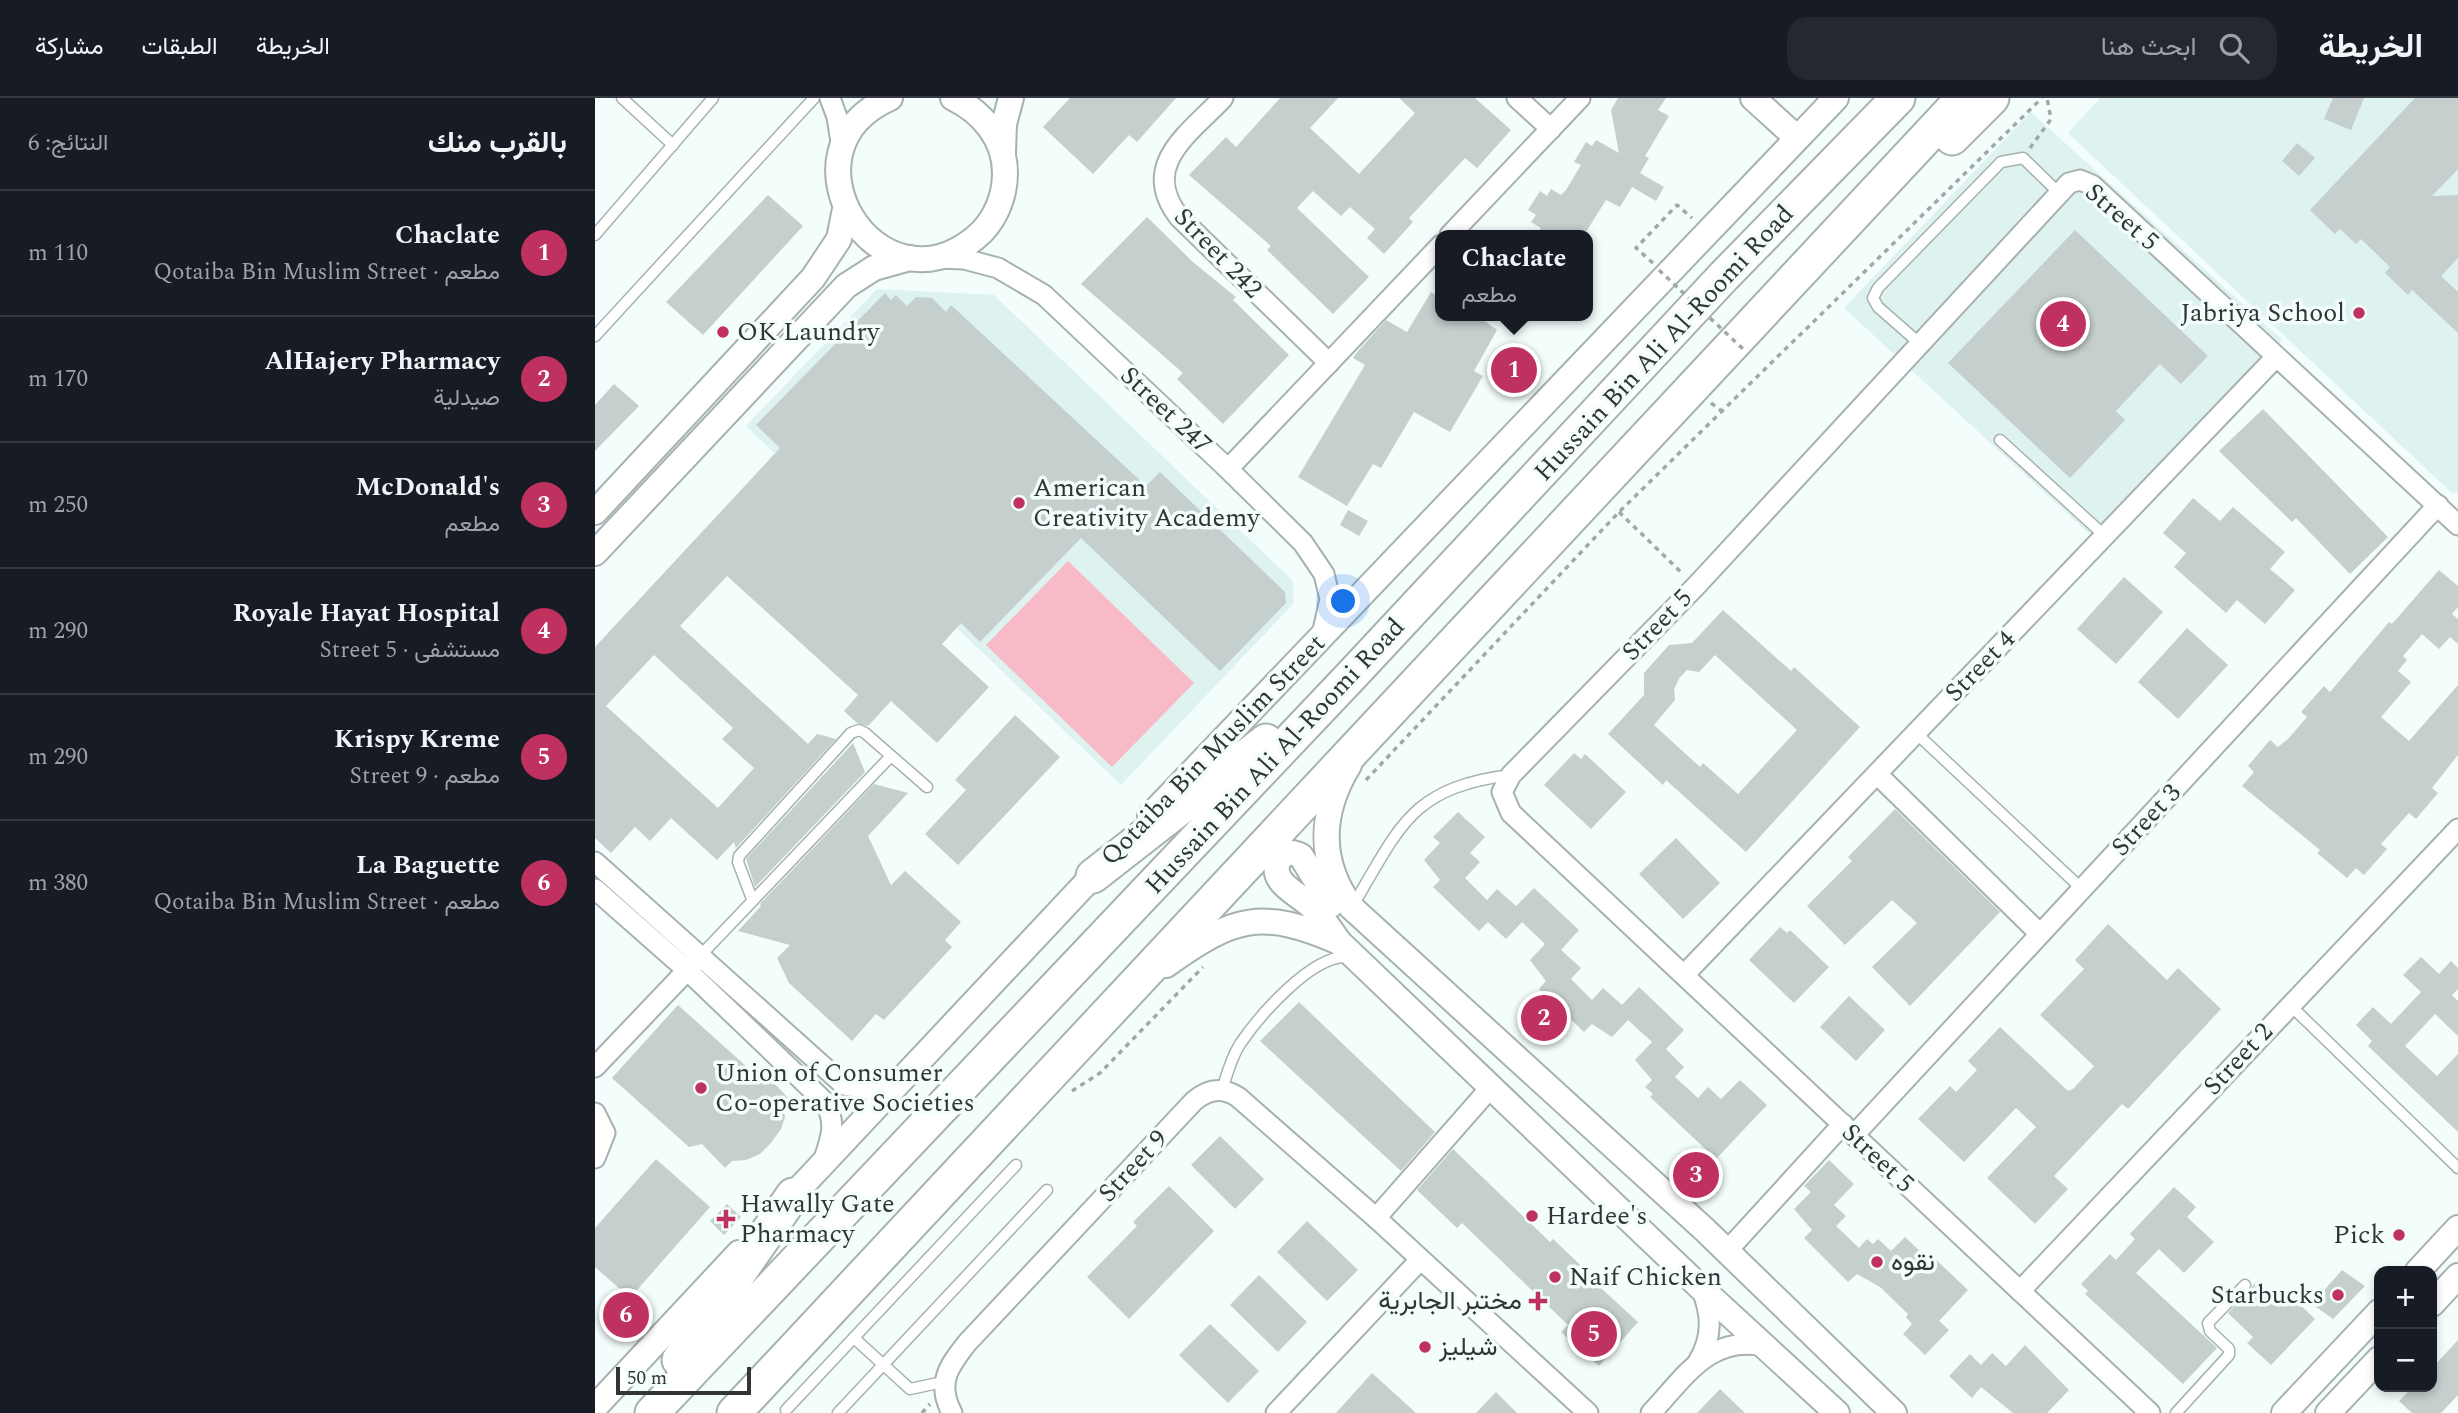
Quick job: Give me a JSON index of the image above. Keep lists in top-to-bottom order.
{
  "streets": {
    "highway": ["Hussain Bin Ali Al-Roomi Road"],
    "street": [
      "Street 5",
      "Street 242",
      "Street 247",
      "Street 4",
      "Qotaiba Bin Muslim Street",
      "Street 3",
      "Street 2",
      "Street 9"
    ]
  },
  "crossings": [
    ["Street 5", "Street 4"],
    ["Street 5", "Street 3"],
    ["Street 5", "Street 2"],
    ["Street 247", "Qotaiba Bin Muslim Street"]
  ],
  "places": {
    "other": [
      "Jabriya School",
      "OK Laundry",
      "American Creativity Academy",
      "Union of Consumer Co-operative Societies",
      "Hardee's",
      "Pick",
      "نقوه",
      "Naif Chicken",
      "Starbucks",
      "شيليز"
    ],
    "health": ["Hawally Gate Pharmacy", "مختبر الجابرية"]
  },
  "scale_bar": "50 m",
  "page": {
    "header": "الخريطة",
    "search": "ابحث هنا",
    "nav": ["الخريطة", "الطبقات", "مشاركة"],
    "heading": ["بالقرب منك", "النتائج: 6"],
    "list": [
      {
        "mark": "1",
        "name": "Chaclate",
        "note": "مطعم · Qotaiba Bin Muslim Street",
        "value": "110 m"
      },
      {
        "mark": "2",
        "name": "AlHajery Pharmacy",
        "note": "صيدلية",
        "value": "170 m"
      },
      {
        "mark": "3",
        "name": "McDonald's",
        "note": "مطعم",
        "value": "250 m"
      },
      {
        "mark": "4",
        "name": "Royale Hayat Hospital",
        "note": "مستشفى · Street 5",
        "value": "290 m"
      },
      {
        "mark": "5",
        "name": "Krispy Kreme",
        "note": "مطعم · Street 9",
        "value": "290 m"
      },
      {
        "mark": "6",
        "name": "La Baguette",
        "note": "مطعم · Qotaiba Bin Muslim Street",
        "value": "380 m"
      }
    ],
    "popup": ["Chaclate", "مطعم"],
    "pins": [
      "4",
      "1",
      "2",
      "3",
      "6",
      "5"
    ],
    "map_buttons": ["+", "−"],
    "scale": "50 m"
  }
}
